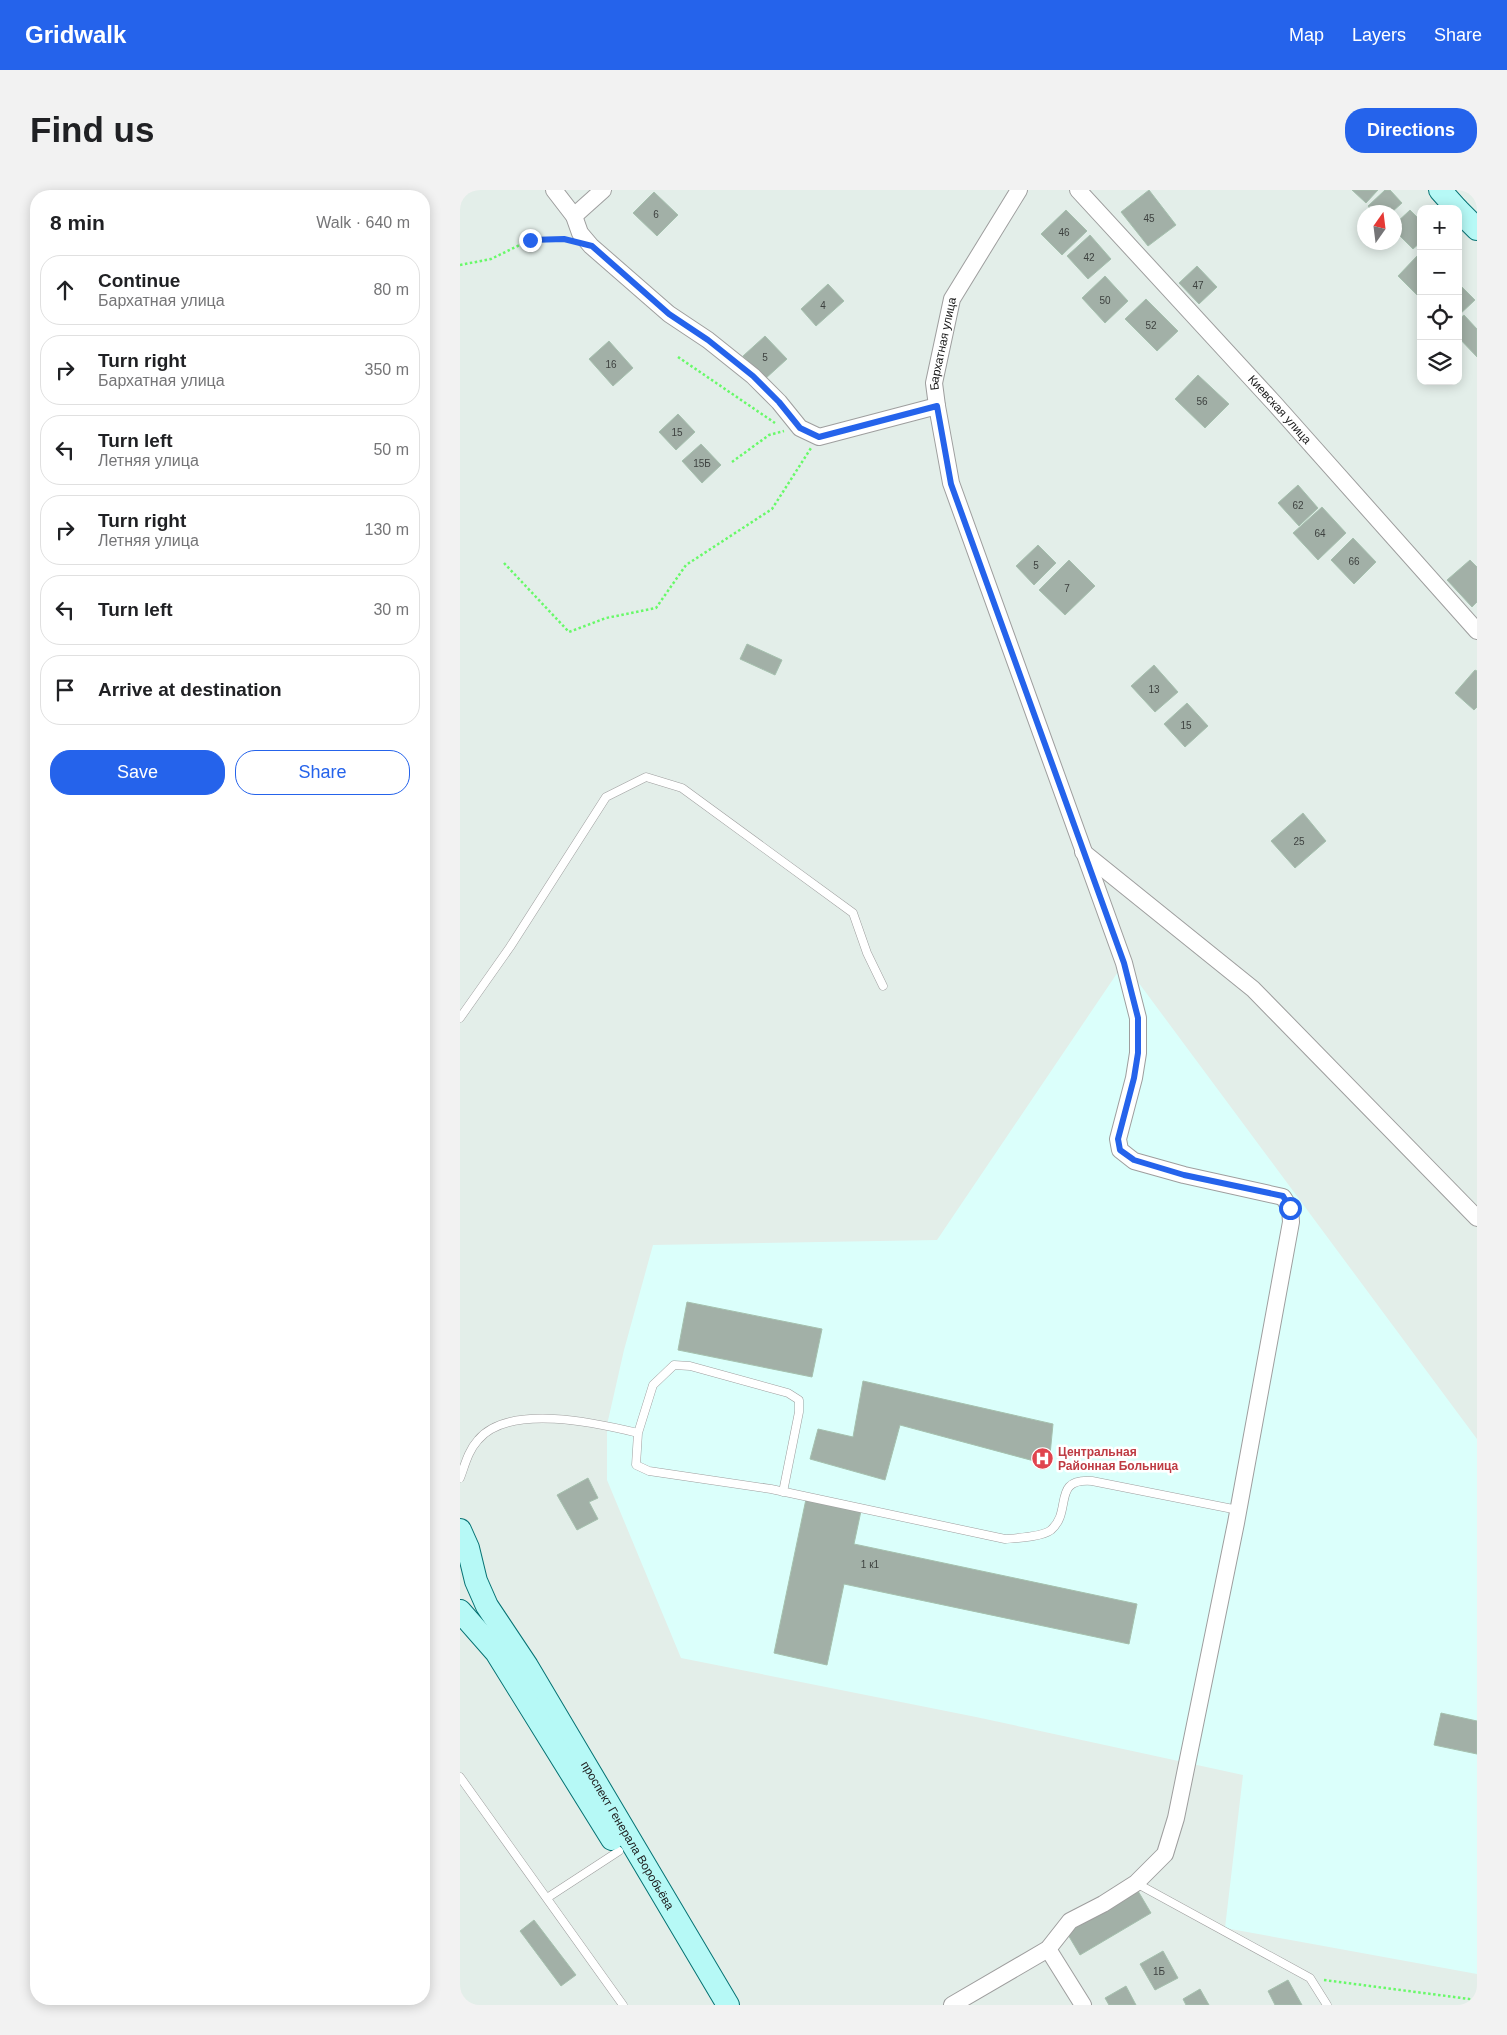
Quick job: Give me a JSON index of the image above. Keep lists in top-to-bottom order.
{
  "streets": {
    "main road": ["проспект Генерала Воробьёва"],
    "street": ["Бархатная улица", "Киевская улица"]
  },
  "places": {
    "hospital": ["Центральная Районная Больница"]
  },
  "house_numbers": [
    "6",
    "45",
    "46",
    "42",
    "47",
    "50",
    "4",
    "52",
    "5",
    "16",
    "56",
    "15",
    "15Б",
    "62",
    "64",
    "66",
    "5",
    "7",
    "13",
    "15",
    "25",
    "1 к1",
    "1Б"
  ],
  "north": "top",
  "page": {
    "header": "Gridwalk",
    "nav": ["Map", "Layers", "Share"],
    "buttons": [
      "Directions",
      ["Save", "Share"]
    ],
    "title": "Find us",
    "heading": ["8 min", "Walk · 640 m"],
    "map_buttons": ["+", "−"],
    "list": [
      ["Continue", "Бархатная улица", "80 m"],
      ["Turn right", "Бархатная улица", "350 m"],
      ["Turn left", "Летняя улица", "50 m"],
      ["Turn right", "Летняя улица", "130 m"],
      ["Turn left", "30 m"],
      "Arrive at destination"
    ]
  }
}
